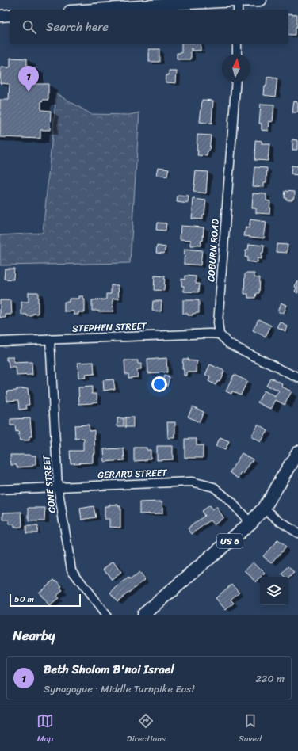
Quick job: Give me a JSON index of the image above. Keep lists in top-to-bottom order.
{
  "streets": {
    "main road": ["US 6"],
    "street": [
      "COBURN ROAD",
      "STEPHEN STREET",
      "GERARD STREET",
      "CONE STREET"
    ]
  },
  "crossings": [
    ["COBURN ROAD", "STEPHEN STREET"],
    ["STEPHEN STREET", "CONE STREET"],
    ["GERARD STREET", "CONE STREET"],
    ["GERARD STREET", "US 6"]
  ],
  "scale_bar": "50 m",
  "north": "top",
  "page": {
    "search": "Search here",
    "pins": "1",
    "scale": "50 m",
    "heading": "Nearby",
    "list": [
      {
        "mark": "1",
        "name": "Beth Sholom B'nai Israel",
        "note": "Synagogue · Middle Turnpike East",
        "value": "220 m"
      }
    ],
    "nav": ["Map", "Directions", "Saved"]
  }
}
